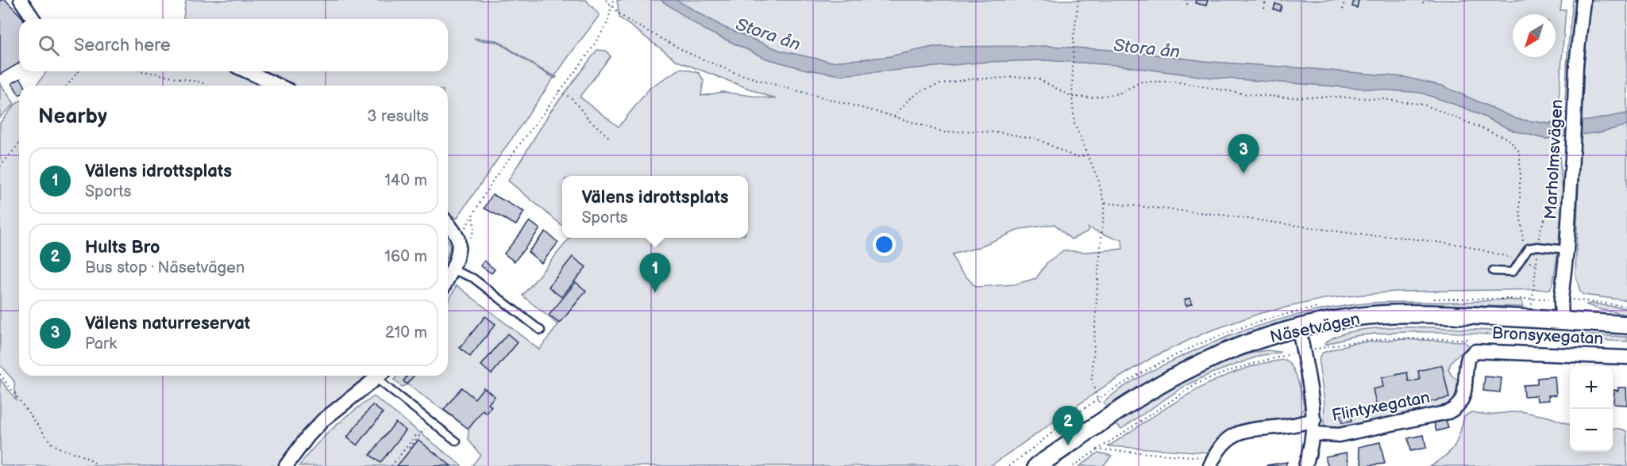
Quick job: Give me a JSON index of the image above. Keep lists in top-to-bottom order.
{
  "streets": {
    "street": [
      "Marholmsvägen",
      "Näsetvägen",
      "Bronsyxegatan",
      "Flintyxegatan"
    ]
  },
  "crossings": [
    ["Marholmsvägen", "Näsetvägen"],
    ["Bronsyxegatan", "Flintyxegatan"]
  ],
  "water": ["Stora ån"],
  "north": "bottom left",
  "page": {
    "search": "Search here",
    "heading": ["Nearby", "3 results"],
    "pins": ["3", "1", "2"],
    "list": [
      {
        "mark": "1",
        "name": "Välens idrottsplats",
        "note": "Sports",
        "value": "140 m"
      },
      {
        "mark": "2",
        "name": "Hults Bro",
        "note": "Bus stop · Näsetvägen",
        "value": "160 m"
      },
      {
        "mark": "3",
        "name": "Välens naturreservat",
        "note": "Park",
        "value": "210 m"
      }
    ],
    "popup": ["Välens idrottsplats", "Sports"],
    "map_buttons": ["+", "−"]
  }
}
